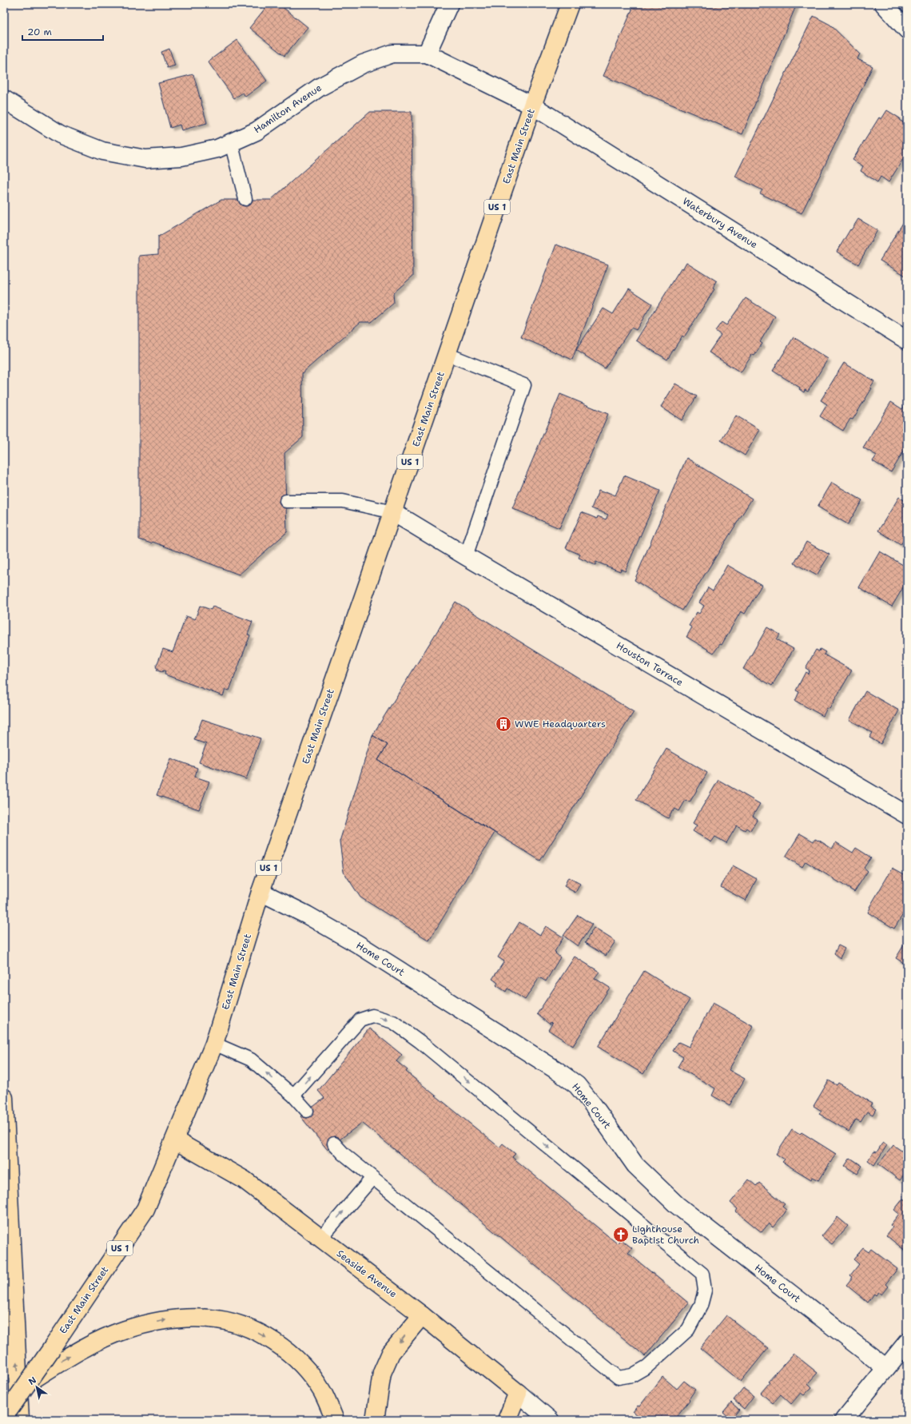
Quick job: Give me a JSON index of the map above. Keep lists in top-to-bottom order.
{
  "streets": {
    "main road": ["East Main Street", "US 1", "Seaside Avenue"],
    "street": [
      "Hamilton Avenue",
      "Waterbury Avenue",
      "Houston Terrace",
      "Home Court"
    ]
  },
  "crossings": [
    ["Hamilton Avenue", "East Main Street"],
    ["Hamilton Avenue", "Waterbury Avenue"],
    ["East Main Street", "Waterbury Avenue"],
    ["East Main Street", "Houston Terrace"],
    ["East Main Street", "Home Court"],
    ["East Main Street", "Seaside Avenue"]
  ],
  "places": {
    "building": ["WWE Headquarters"],
    "church": ["Lighthouse Baptist Church"]
  },
  "scale_bar": "20 m",
  "north": "top left"
}
